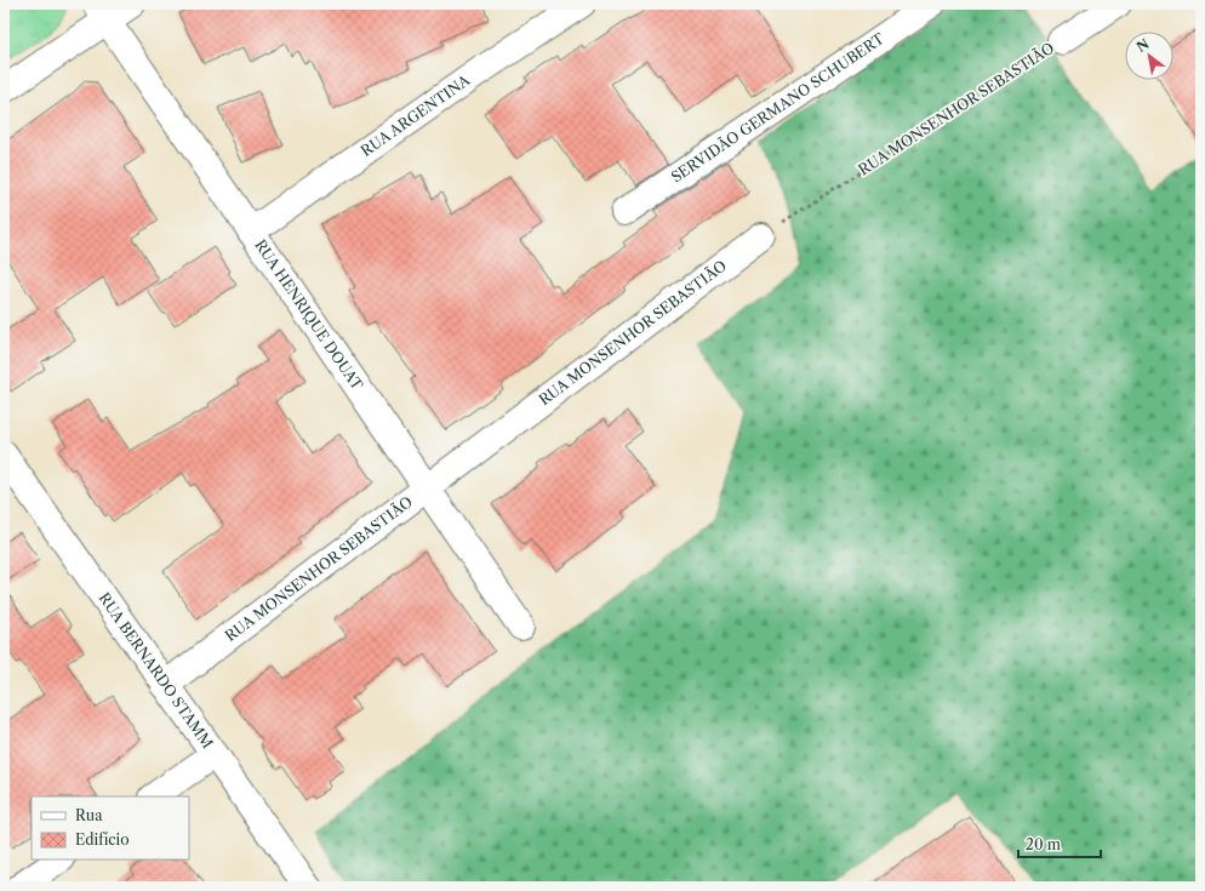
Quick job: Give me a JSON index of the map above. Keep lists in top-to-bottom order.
{
  "streets": {
    "street": [
      "SERVIDÃO GERMANO SCHUBERT",
      "RUA MONSENHOR SEBASTIÃO",
      "RUA ARGENTINA",
      "RUA HENRIQUE DOUAT",
      "RUA BERNARDO STAMM"
    ]
  },
  "crossings": [
    ["RUA MONSENHOR SEBASTIÃO", "RUA HENRIQUE DOUAT"],
    ["RUA MONSENHOR SEBASTIÃO", "RUA BERNARDO STAMM"],
    ["RUA ARGENTINA", "RUA HENRIQUE DOUAT"]
  ],
  "legend": ["Rua", "Edifício"],
  "scale_bar": "20 m",
  "north": "top left"
}
